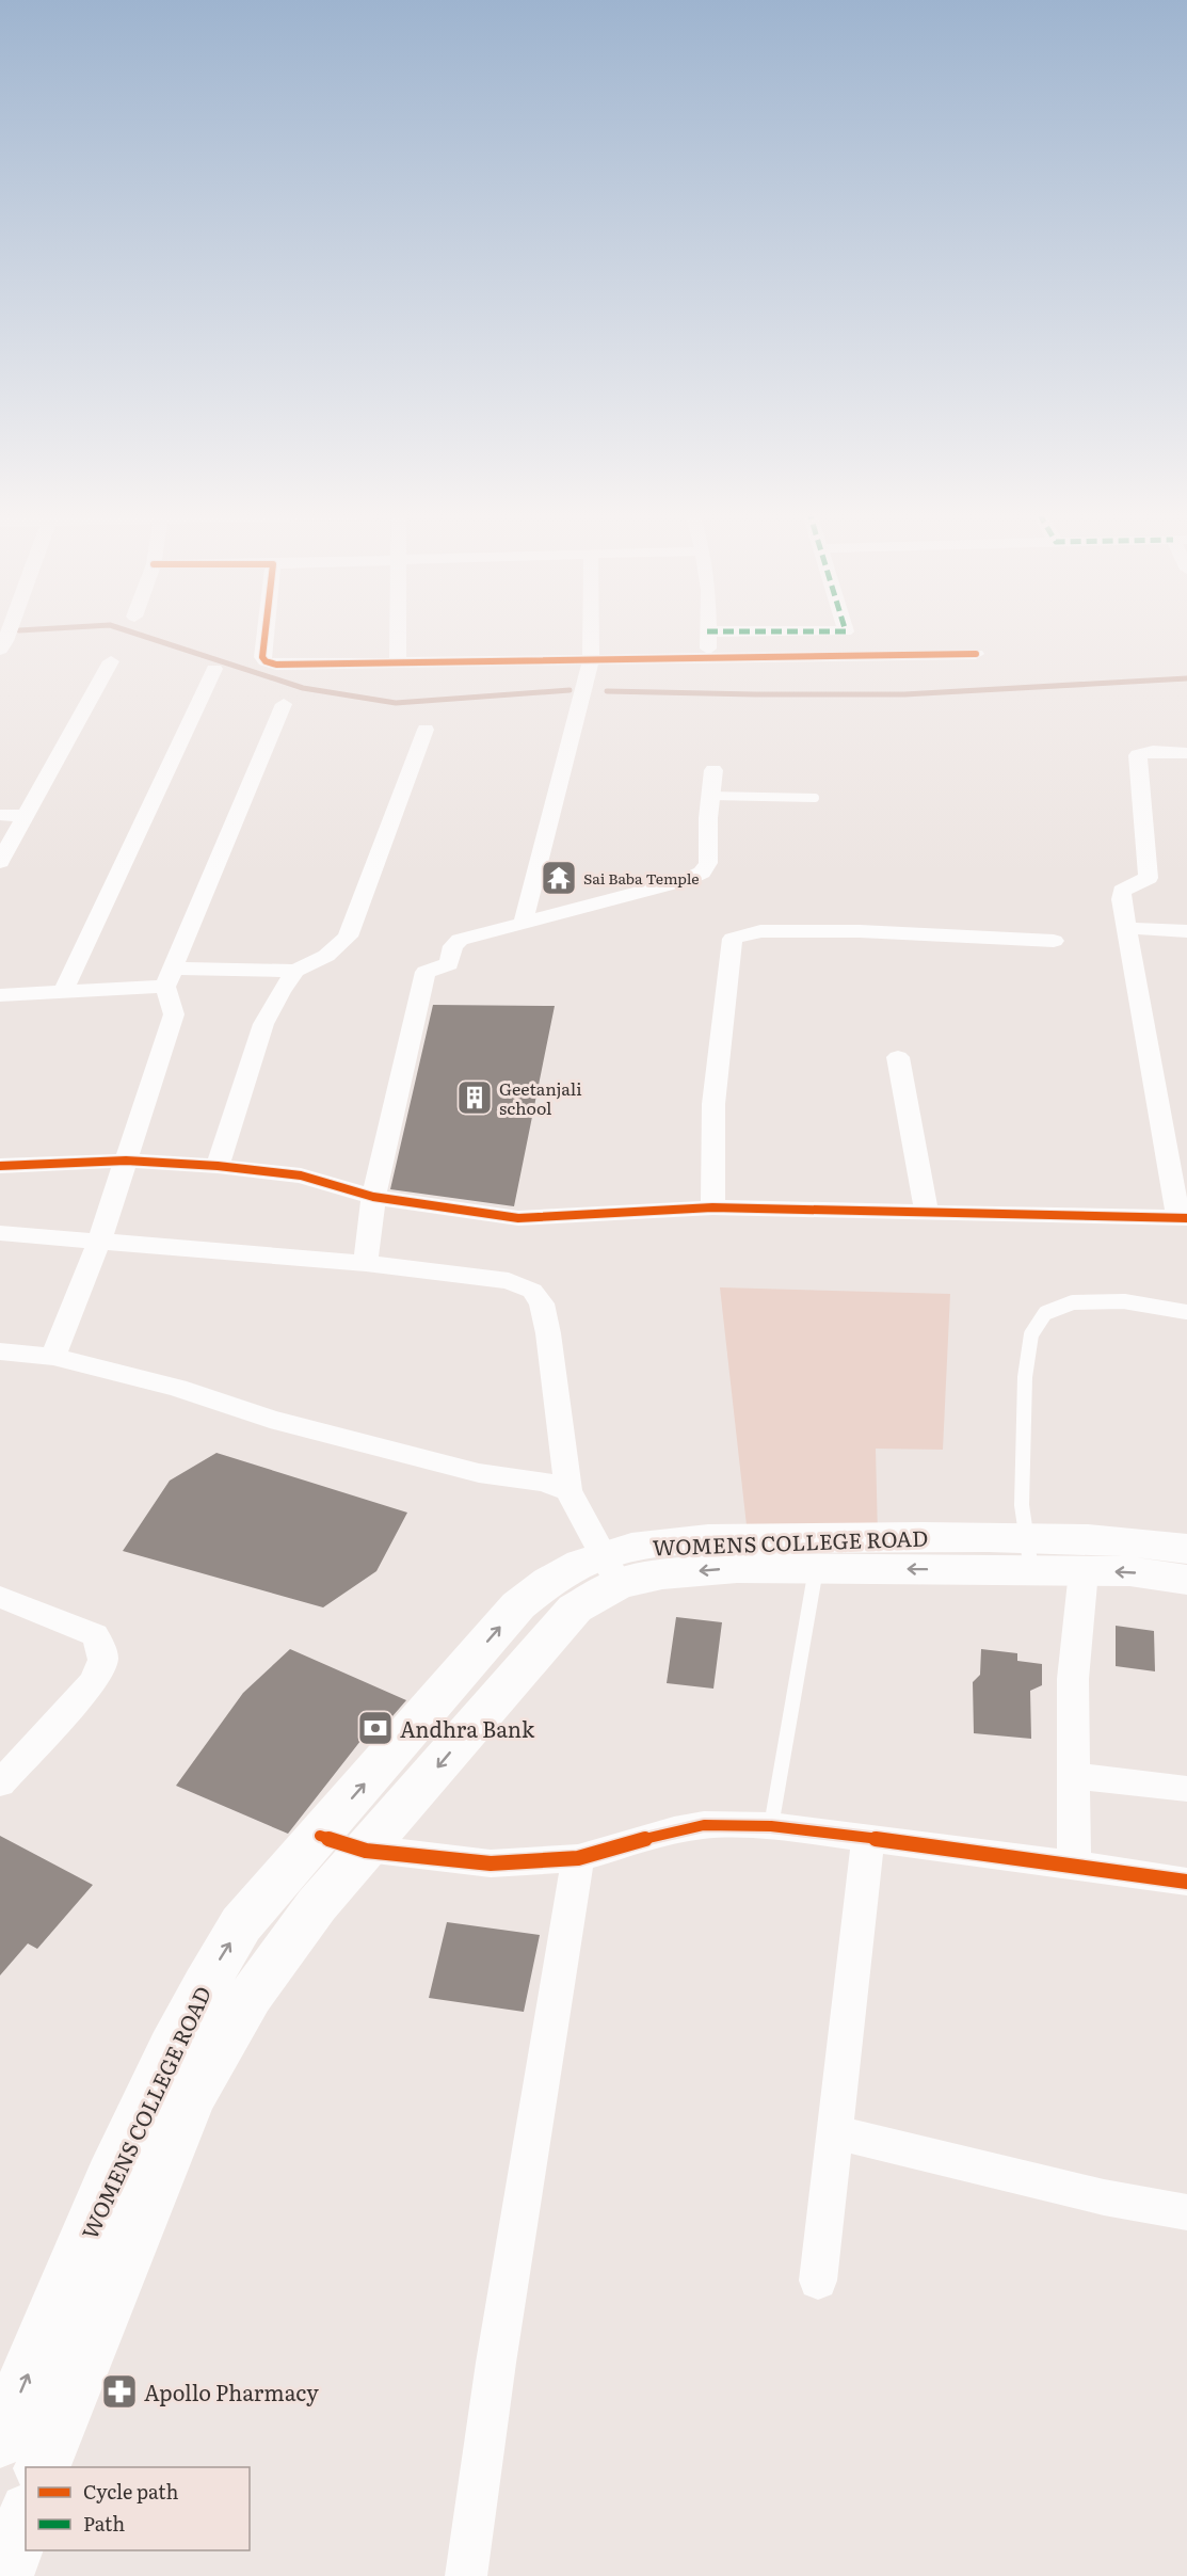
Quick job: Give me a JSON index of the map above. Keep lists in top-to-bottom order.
{
  "streets": {
    "main road": ["WOMENS COLLEGE ROAD"]
  },
  "places": {
    "temple": ["Sai Baba Temple"],
    "building": ["Geetanjali school"],
    "bank": ["Andhra Bank"],
    "pharmacy": ["Apollo Pharmacy"]
  },
  "legend": ["Cycle path", "Path"]
}
